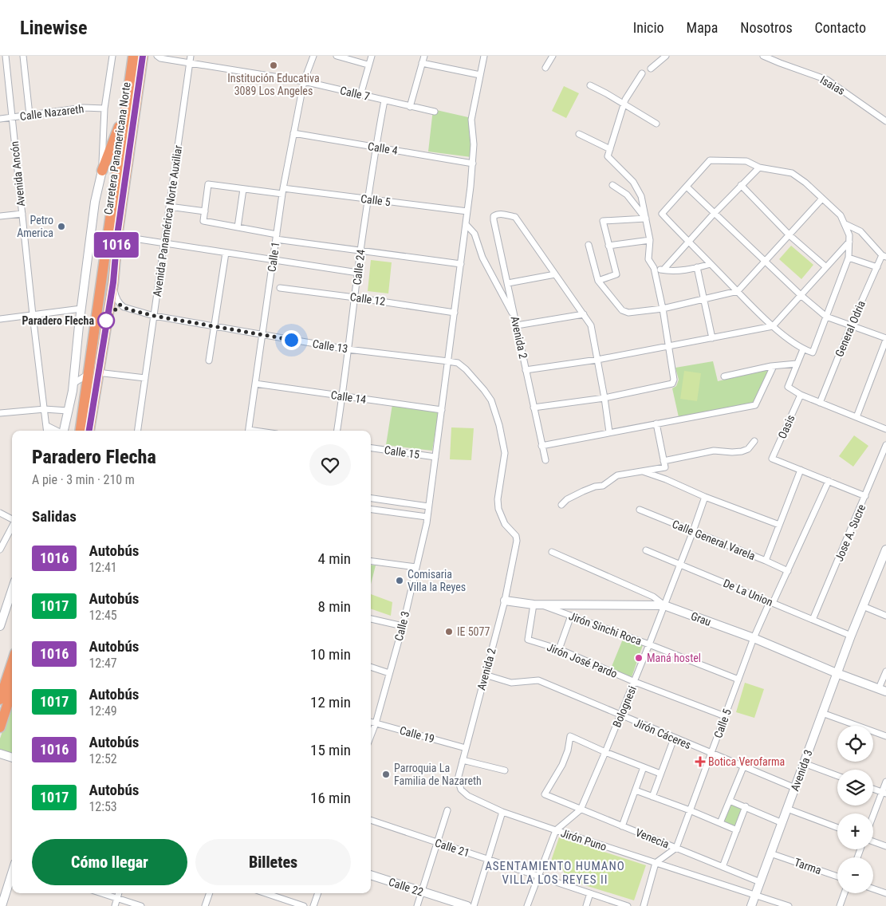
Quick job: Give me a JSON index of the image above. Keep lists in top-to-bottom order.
{
  "streets": {
    "highway": ["Carretera Panamericana Norte"],
    "street": [
      "Isaias",
      "Calle 7",
      "Calle Nazareth",
      "Calle 4",
      "Avenida Ancón",
      "Calle 5",
      "Avenida Panamérica Norte Auxiliar",
      "Calle 1",
      "Calle 24",
      "Calle 12",
      "General Odria",
      "Avenida 2",
      "Calle 13",
      "Calle 14",
      "Oasis",
      "Calle 15",
      "Jose A. Sucre",
      "Calle General Varela",
      "De La Union",
      "Grau",
      "Calle 3",
      "Jirón Sinchi Roca",
      "Jirón José Pardo",
      "Bolognesi",
      "Jirón Cáceres",
      "Calle 19",
      "Avenida 3",
      "Venecia",
      "Jirón Puno",
      "Calle 21",
      "Tarma",
      "Calle 22"
    ]
  },
  "crossings": [
    ["Calle 7", "Avenida Panamérica Norte Auxiliar"],
    ["Calle 7", "Calle 1"],
    ["Calle 7", "Calle 24"],
    ["Calle Nazareth", "Avenida Ancón"],
    ["Carretera Panamericana Norte", "Calle 13"],
    ["Calle 4", "Calle 1"],
    ["Calle 4", "Calle 24"],
    ["Calle 4", "Calle 3"],
    ["Calle 5", "Calle 1"],
    ["Calle 5", "Calle 24"],
    ["Calle 5", "Calle General Varela"],
    ["Calle 5", "De La Union"],
    ["Calle 5", "Grau"],
    ["Calle 5", "Calle 3"],
    ["Calle 5", "Jirón Sinchi Roca"],
    ["Calle 5", "Jirón José Pardo"],
    ["Calle 5", "Jirón Cáceres"],
    ["Calle 5", "Venecia"],
    ["Avenida Panamérica Norte Auxiliar", "Calle 13"],
    ["Calle 1", "Calle 13"],
    ["Calle 1", "Calle 14"],
    ["Calle 24", "Calle 12"],
    ["Calle 24", "Calle 13"],
    ["Calle 24", "Calle 14"],
    ["Calle 12", "Calle 3"],
    ["Avenida 2", "Calle 13"],
    ["Avenida 2", "Grau"],
    ["Avenida 2", "Jirón Cáceres"],
    ["Avenida 2", "Calle 19"],
    ["Avenida 2", "Jirón Puno"],
    ["Calle 13", "Calle 3"],
    ["Calle 14", "Calle 3"],
    ["Calle 15", "Calle 3"],
    ["Jose A. Sucre", "De La Union"],
    ["Calle General Varela", "Bolognesi"],
    ["De La Union", "Bolognesi"],
    ["De La Union", "Avenida 3"],
    ["Grau", "Jirón Sinchi Roca"],
    ["Grau", "Jirón José Pardo"],
    ["Grau", "Bolognesi"],
    ["Grau", "Avenida 3"],
    ["Calle 3", "Calle 19"],
    ["Jirón Sinchi Roca", "Jirón José Pardo"],
    ["Jirón Sinchi Roca", "Bolognesi"],
    ["Jirón José Pardo", "Bolognesi"],
    ["Bolognesi", "Jirón Cáceres"],
    ["Bolognesi", "Venecia"],
    ["Bolognesi", "Jirón Puno"],
    ["Bolognesi", "Calle 21"],
    ["Jirón Cáceres", "Avenida 3"],
    ["Avenida 3", "Venecia"],
    ["Avenida 3", "Jirón Puno"],
    ["Avenida 3", "Tarma"]
  ],
  "districts": ["ASENTAMIENTO HUMANO VILLA LOS REYES II"],
  "places": {
    "other": [
      "Institución Educativa 3089 Los Angeles",
      "Petro America",
      "Paradero Flecha",
      "Comisaria Villa la Reyes",
      "IE 5077",
      "Maná hostel",
      "Parroquia La Familia de Nazareth"
    ],
    "health": ["Botica Verofarma"]
  },
  "lines": ["bus line 1016"],
  "page": {
    "header": "Linewise",
    "nav": [
      "Inicio",
      "Mapa",
      "Nosotros",
      "Contacto"
    ],
    "on_map": "1016",
    "heading": [
      ["Paradero Flecha", "A pie · 3 min · 210 m"],
      "Salidas"
    ],
    "list": [
      {
        "mark": "1016",
        "name": "Autobús",
        "note": "12:41",
        "value": "4 min"
      },
      {
        "mark": "1017",
        "name": "Autobús",
        "note": "12:45",
        "value": "8 min"
      },
      {
        "mark": "1016",
        "name": "Autobús",
        "note": "12:47",
        "value": "10 min"
      },
      {
        "mark": "1017",
        "name": "Autobús",
        "note": "12:49",
        "value": "12 min"
      },
      {
        "mark": "1016",
        "name": "Autobús",
        "note": "12:52",
        "value": "15 min"
      },
      {
        "mark": "1017",
        "name": "Autobús",
        "note": "12:53",
        "value": "16 min"
      }
    ],
    "map_buttons": ["+", "−"],
    "buttons": ["Cómo llegar", "Billetes"]
  }
}
